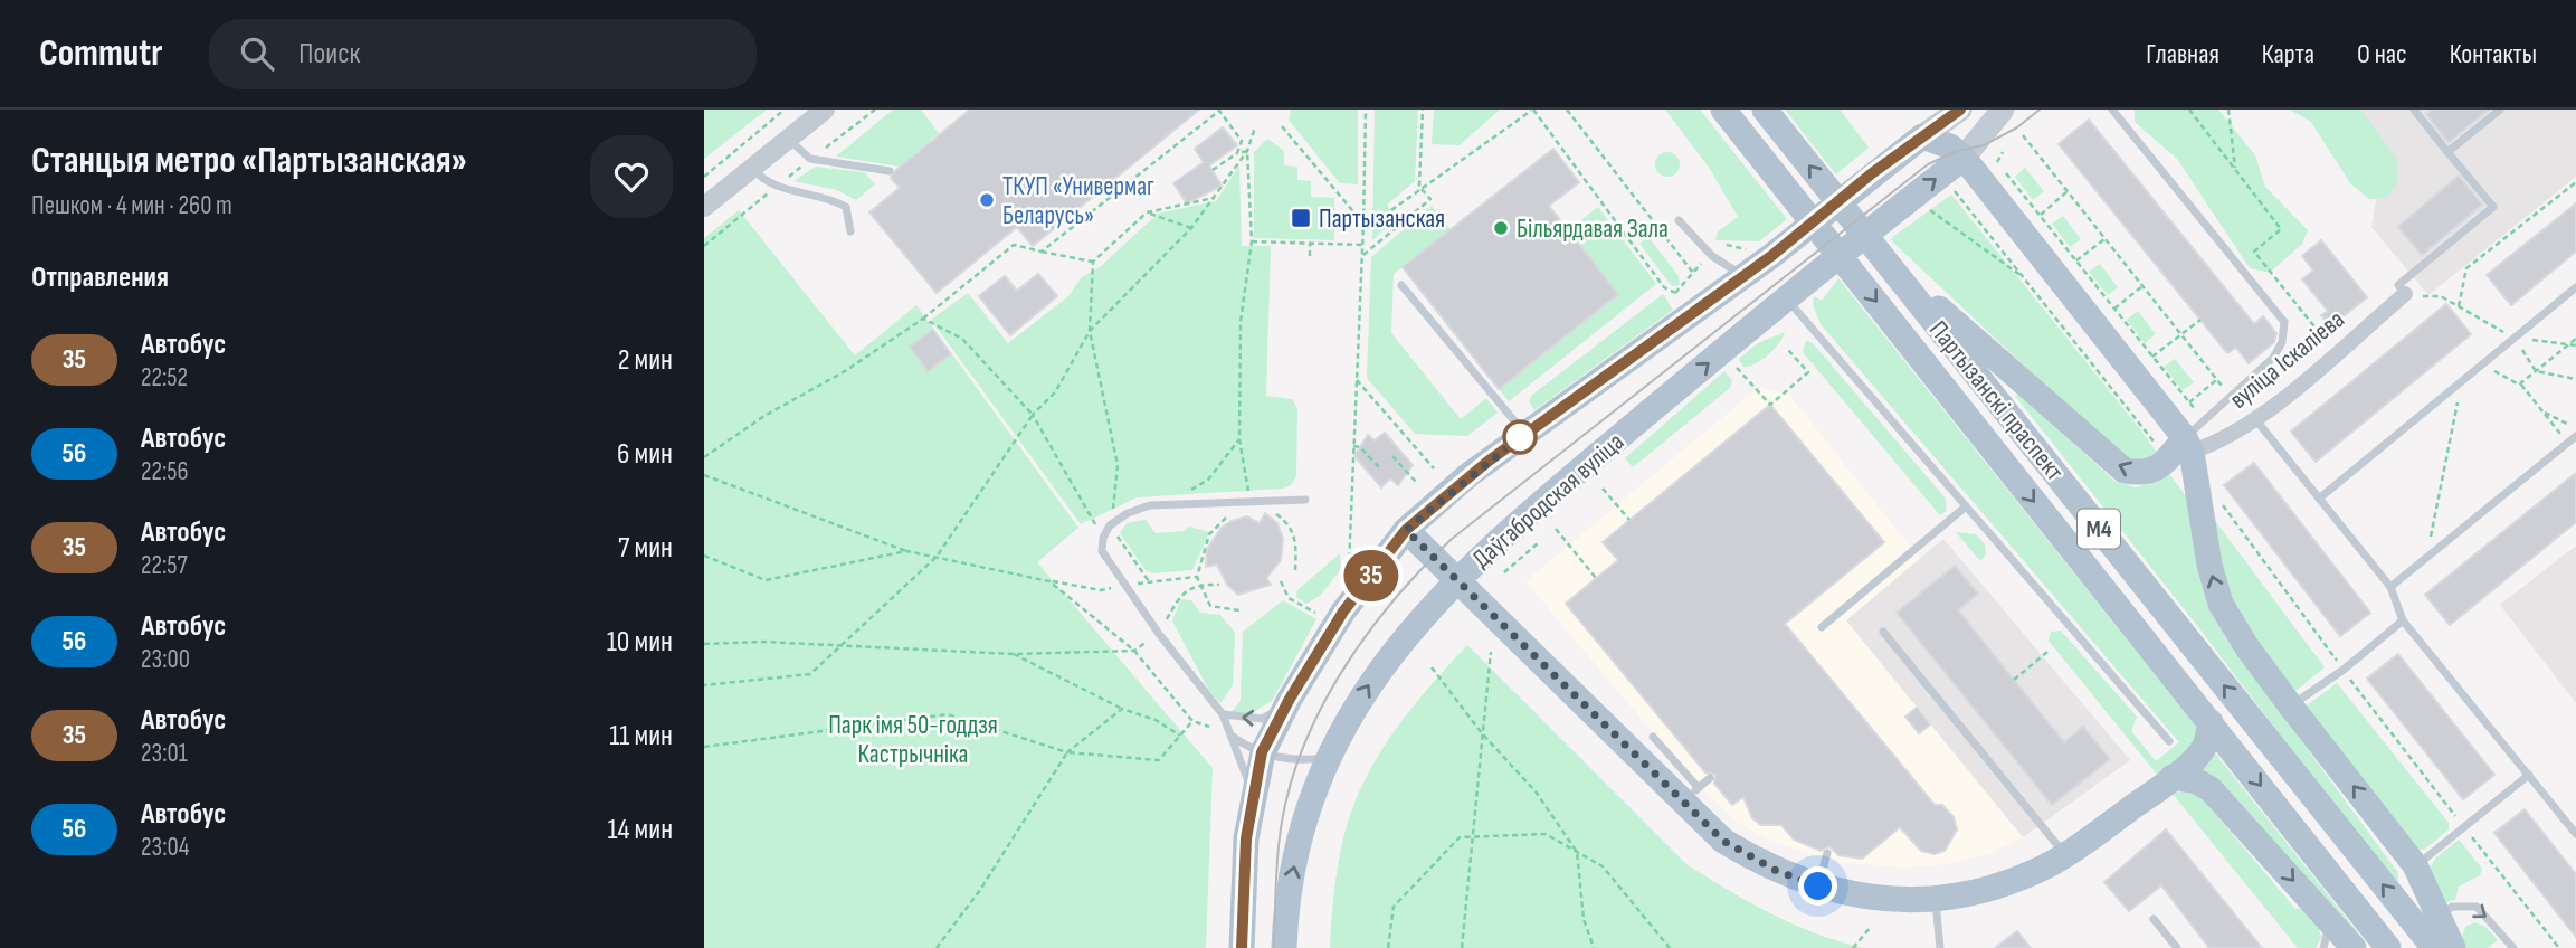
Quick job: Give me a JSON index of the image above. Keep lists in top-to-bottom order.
{
  "streets": {
    "main road": ["Партызанскі праспект", "Даўгабродская вуліца", "М4"],
    "street": ["вуліца Іскаліева"]
  },
  "parks": ["Парк імя 50-годдзя Кастрычніка"],
  "places": {
    "other": ["ТКУП «Универмаг Беларусь»", "Більярдавая Зала"],
    "transit": ["Партызанская"]
  },
  "lines": ["bus line 35"],
  "page": {
    "header": "Commutr",
    "search": "Поиск",
    "nav": [
      "Главная",
      "Карта",
      "О нас",
      "Контакты"
    ],
    "heading": [
      ["Станцыя метро «Партызанская»", "Пешком · 4 мин · 260 m"],
      "Отправления"
    ],
    "on_map": "35",
    "list": [
      {
        "mark": "35",
        "name": "Автобус",
        "note": "22:52",
        "value": "2 мин"
      },
      {
        "mark": "56",
        "name": "Автобус",
        "note": "22:56",
        "value": "6 мин"
      },
      {
        "mark": "35",
        "name": "Автобус",
        "note": "22:57",
        "value": "7 мин"
      },
      {
        "mark": "56",
        "name": "Автобус",
        "note": "23:00",
        "value": "10 мин"
      },
      {
        "mark": "35",
        "name": "Автобус",
        "note": "23:01",
        "value": "11 мин"
      },
      {
        "mark": "56",
        "name": "Автобус",
        "note": "23:04",
        "value": "14 мин"
      }
    ]
  }
}
